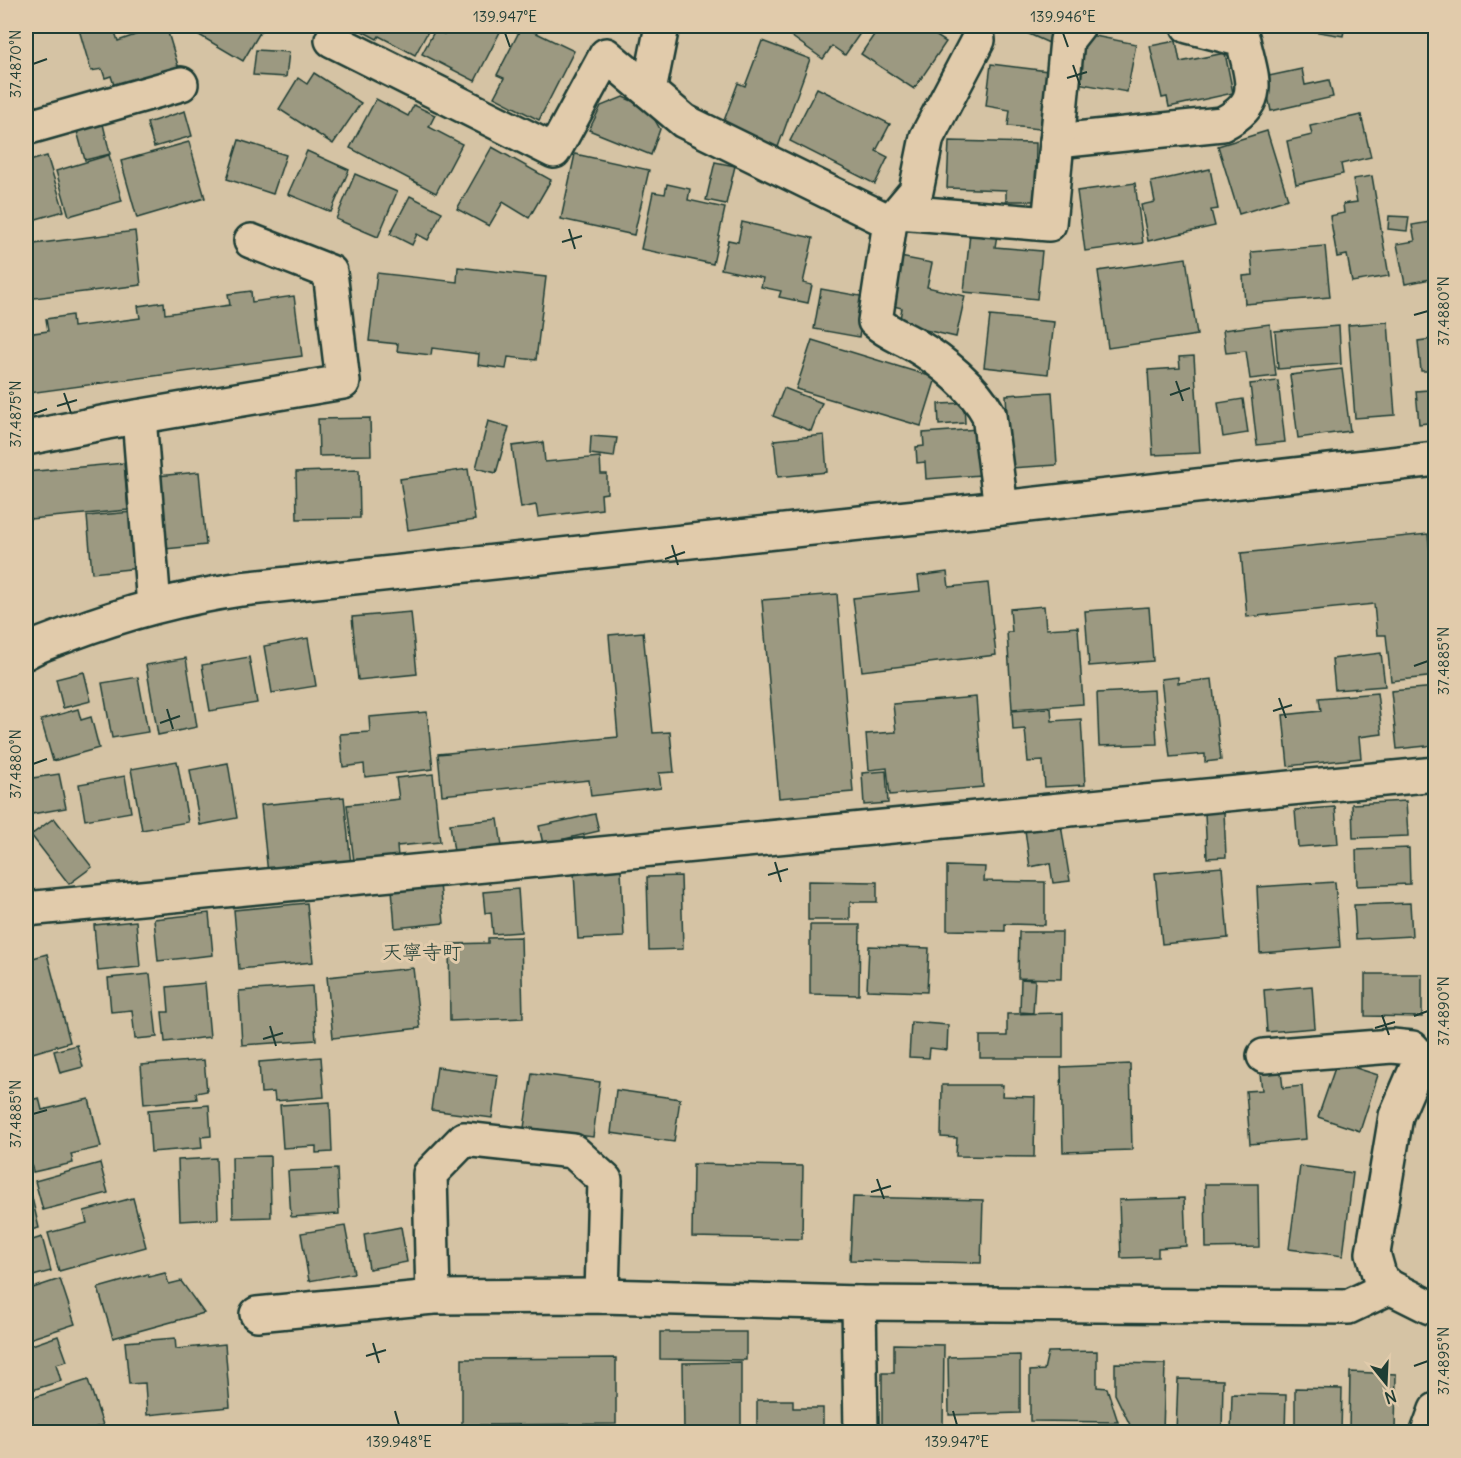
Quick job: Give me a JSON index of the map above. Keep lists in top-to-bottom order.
{
  "districts": ["天寧寺町"],
  "north": "bottom",
  "coordinates": [
    "139.947°E",
    "139.946°E",
    "37.4870°N",
    "37.4880°N",
    "37.4875°N",
    "37.4885°N",
    "37.4890°N",
    "37.4895°N",
    "139.948°E"
  ]
}
